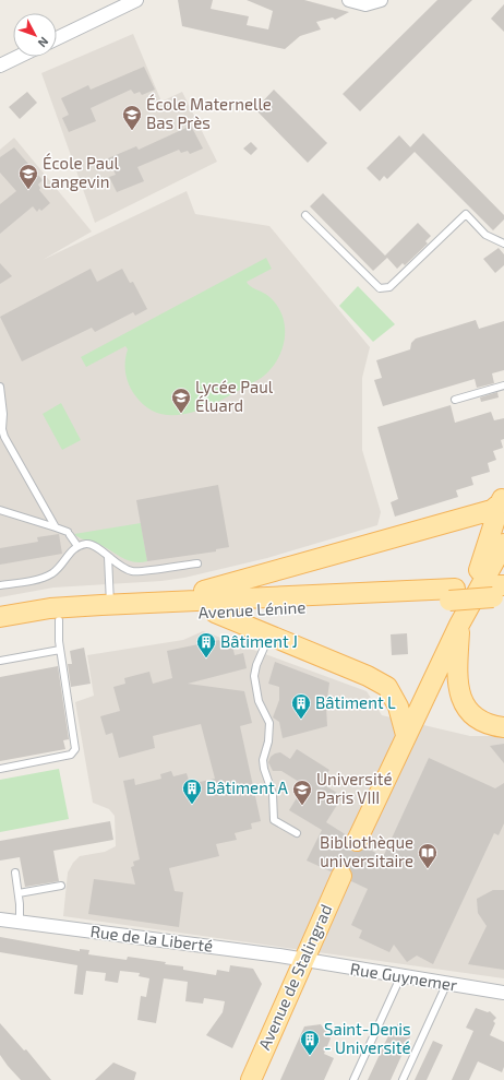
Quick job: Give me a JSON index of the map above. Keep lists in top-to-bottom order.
{
  "streets": {
    "main road": ["Avenue Lénine", "Avenue de Stalingrad"],
    "street": ["Rue de la Liberté", "Rue Guynemer"]
  },
  "crossings": [
    ["Rue de la Liberté", "Avenue de Stalingrad"],
    ["Rue de la Liberté", "Rue Guynemer"],
    ["Avenue de Stalingrad", "Rue Guynemer"]
  ],
  "places": {
    "school or university": [
      "École Maternelle Bas Près",
      "École Paul Langevin",
      "Lycée Paul Éluard",
      "Université Paris VIII"
    ],
    "building": [
      "Bâtiment J",
      "Bâtiment L",
      "Bâtiment A",
      "Saint-Denis - Université"
    ],
    "library": ["Bibliothèque universitaire"]
  },
  "north": "bottom right"
}
